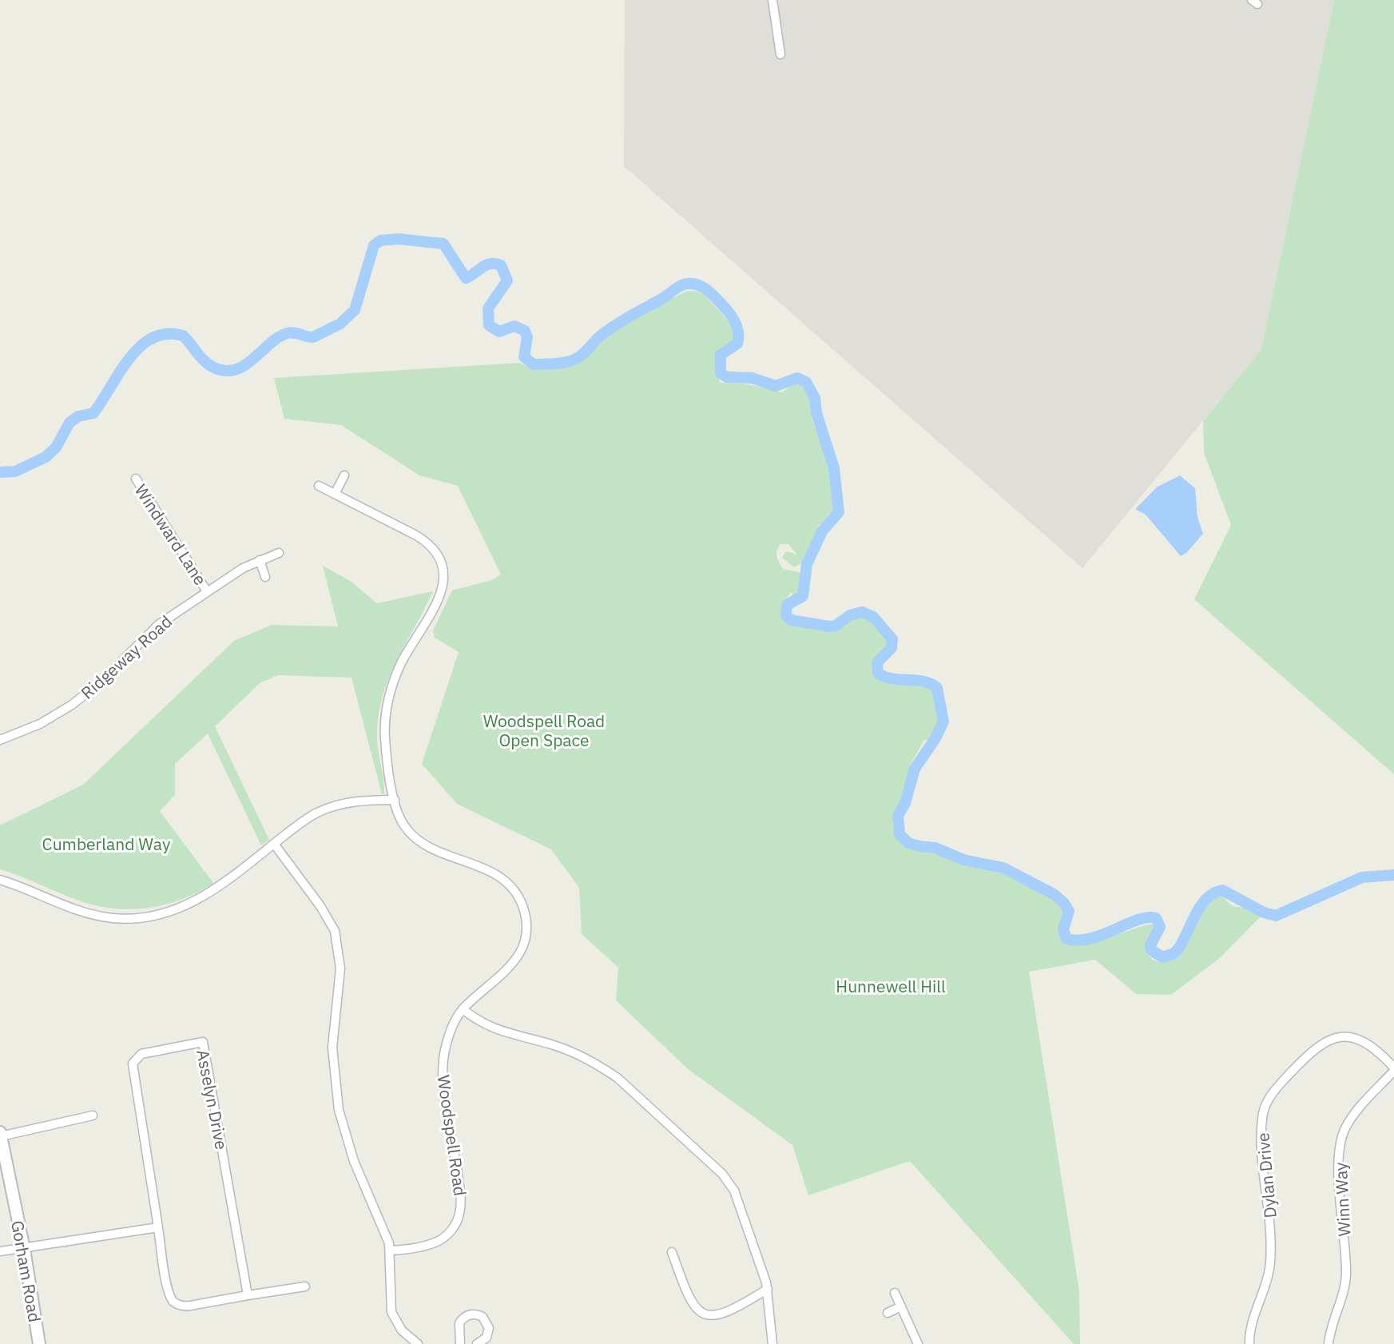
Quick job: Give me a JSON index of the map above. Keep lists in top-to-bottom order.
{
  "streets": {
    "main road": ["Gorham Road"],
    "street": [
      "Windward Lane",
      "Ridgeway Road",
      "Asselyn Drive",
      "Woodspell Road",
      "Dylan Drive",
      "Winn Way"
    ]
  },
  "crossings": [
    ["Windward Lane", "Ridgeway Road"],
    ["Dylan Drive", "Winn Way"]
  ],
  "parks": ["Woodspell Road Open Space", "Cumberland Way", "Hunnewell Hill"]
}
